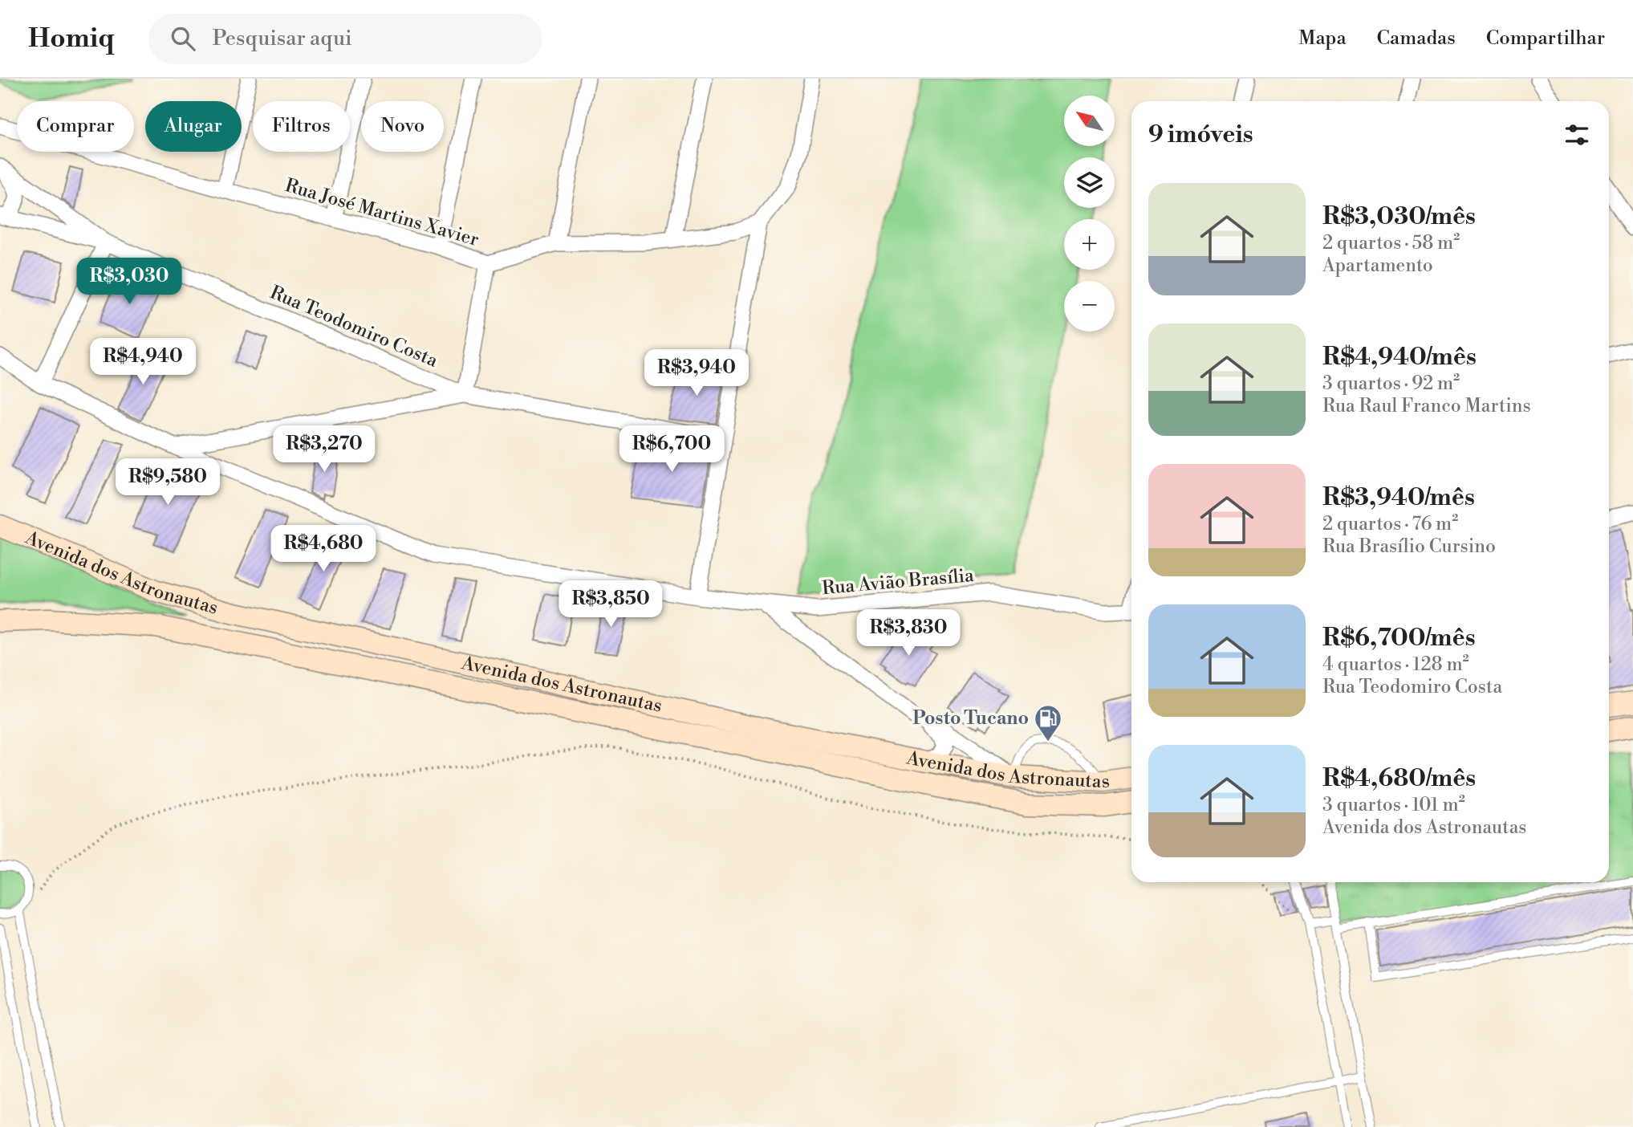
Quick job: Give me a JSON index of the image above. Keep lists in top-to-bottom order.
{
  "streets": {
    "main road": ["Avenida dos Astronautas"],
    "street": ["Rua José Martins Xavier", "Rua Teodomiro Costa", "Rua Avião Brasília"]
  },
  "places": {
    "fuel station": ["Posto Tucano"]
  },
  "north": "top left",
  "page": {
    "header": "Homiq",
    "search": "Pesquisar aqui",
    "nav": ["Mapa", "Camadas", "Compartilhar"],
    "map_buttons": ["+", "−"],
    "chip": [
      "Comprar",
      "Alugar",
      "Filtros",
      "Novo"
    ],
    "heading": "9 imóveis",
    "list": [
      {
        "name": "R$3,030/mês",
        "note": "2 quartos · 58 m² · Apartamento"
      },
      {
        "name": "R$4,940/mês",
        "note": "3 quartos · 92 m² · Rua Raul Franco Martins"
      },
      {
        "name": "R$3,940/mês",
        "note": "2 quartos · 76 m² · Rua Brasílio Cursino"
      },
      {
        "name": "R$6,700/mês",
        "note": "4 quartos · 128 m² · Rua Teodomiro Costa"
      },
      {
        "name": "R$4,680/mês",
        "note": "3 quartos · 101 m² · Avenida dos Astronautas"
      }
    ],
    "price": [
      "R$3,030",
      "R$4,940",
      "R$3,940",
      "R$3,270",
      "R$6,700",
      "R$9,580",
      "R$4,680",
      "R$3,850",
      "R$3,830"
    ]
  }
}
